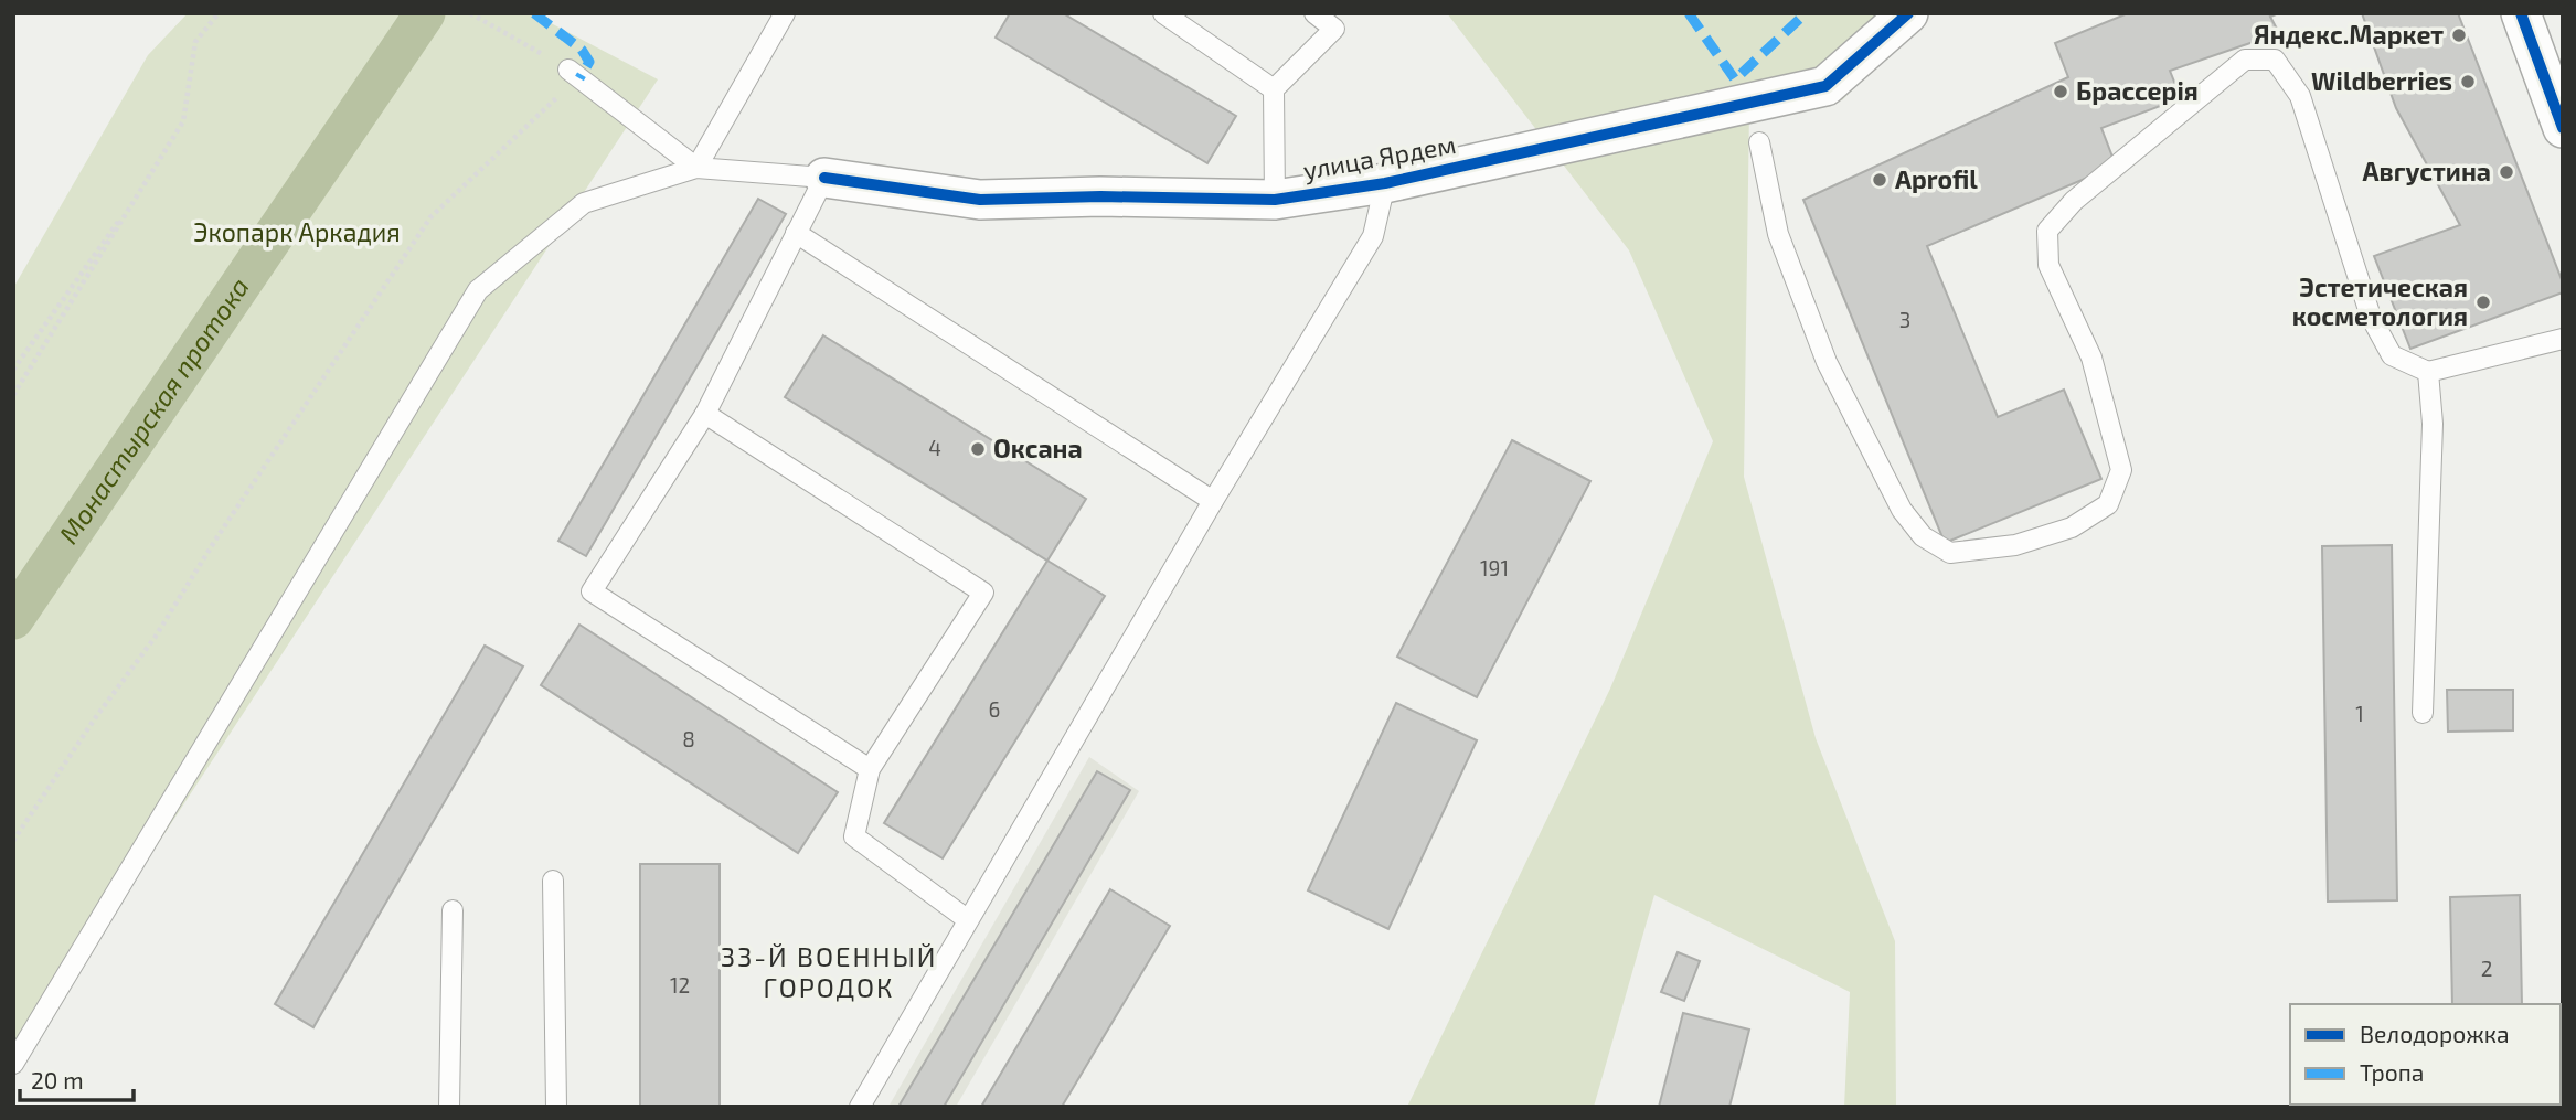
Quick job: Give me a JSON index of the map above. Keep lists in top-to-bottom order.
{
  "streets": {
    "street": ["улица Ярдем"]
  },
  "districts": ["33-Й ВОЕННЫЙ ГОРОДОК"],
  "water": ["Монастырская протока"],
  "parks": ["Экопарк Аркадия"],
  "places": [
    "Яндекс.Маркет",
    "Wildberries",
    "Брассерiя",
    "Августина",
    "Aprofil",
    "Эстетическая косметология",
    "Оксана"
  ],
  "house_numbers": [
    "3",
    "4",
    "191",
    "6",
    "1",
    "8",
    "2",
    "12"
  ],
  "legend": ["Велодорожка", "Тропа"],
  "scale_bar": "20 m"
}
